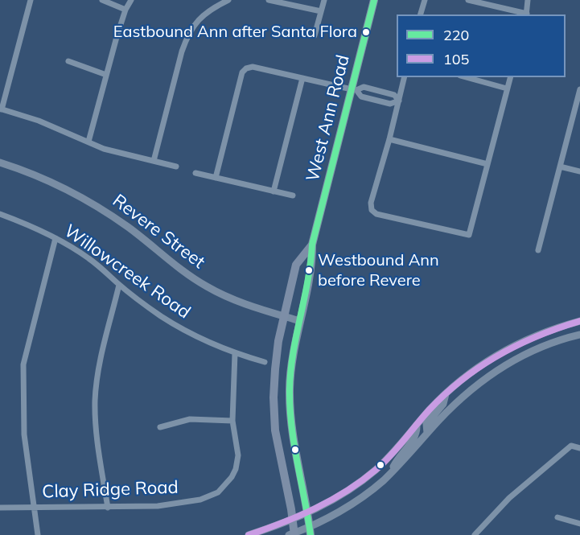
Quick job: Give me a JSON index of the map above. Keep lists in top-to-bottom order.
{
  "streets": {
    "main road": ["West Ann Road", "Revere Street"],
    "street": ["Willowcreek Road", "Clay Ridge Road"]
  },
  "crossings": [
    ["West Ann Road", "Revere Street"],
    ["Willowcreek Road", "Clay Ridge Road"]
  ],
  "places": ["Eastbound Ann after Santa Flora", "Westbound Ann before Revere"],
  "lines": ["transit line 220", "transit line 105"],
  "legend": ["220", "105"]
}
